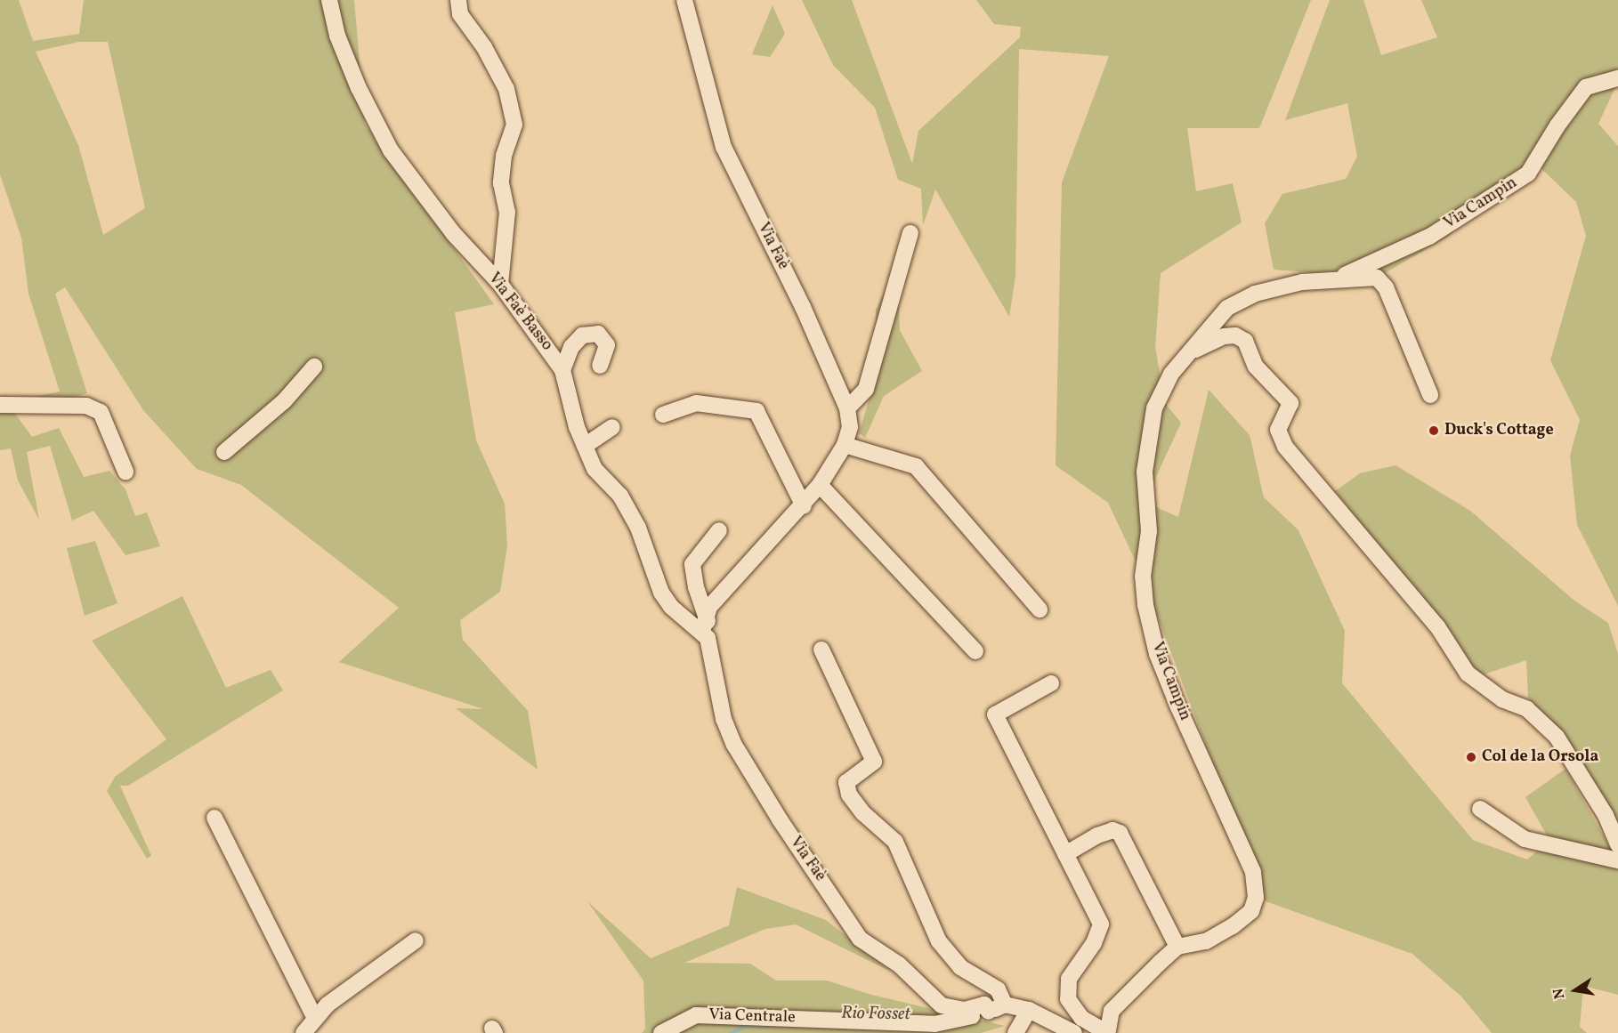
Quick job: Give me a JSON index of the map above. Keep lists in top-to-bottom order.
{
  "streets": {
    "street": [
      "Via Campin",
      "Via Faè",
      "Via Faè Basso",
      "Via Centrale"
    ]
  },
  "crossings": [
    ["Via Faè", "Via Faè Basso"],
    ["Via Faè", "Via Centrale"]
  ],
  "water": ["Rio Fosset"],
  "places": ["Duck's Cottage", "Col de la Orsola"],
  "north": "left"
}
